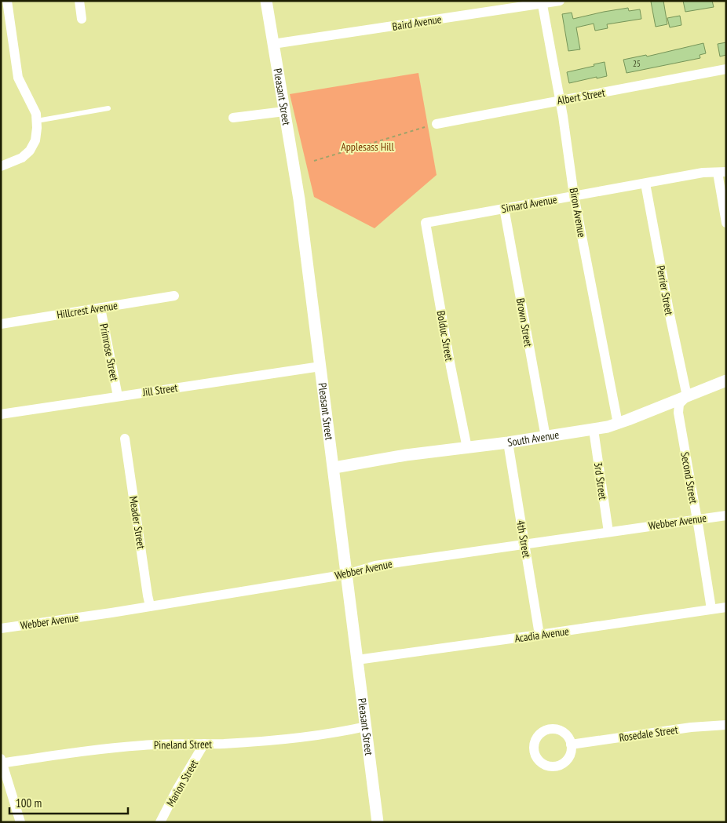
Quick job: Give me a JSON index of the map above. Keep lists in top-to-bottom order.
{
  "streets": {
    "street": [
      "Baird Avenue",
      "Pleasant Street",
      "Albert Street",
      "Simard Avenue",
      "Biron Avenue",
      "Perrier Street",
      "Hillcrest Avenue",
      "Brown Street",
      "Bolduc Street",
      "Primrose Street",
      "Jill Street",
      "South Avenue",
      "Second Street",
      "3rd Street",
      "Webber Avenue",
      "Meader Street",
      "4th Street",
      "Acadia Avenue",
      "Rosedale Street",
      "Pineland Street",
      "Marion Street"
    ]
  },
  "crossings": [
    ["Baird Avenue", "Pleasant Street"],
    ["Baird Avenue", "Biron Avenue"],
    ["Pleasant Street", "Jill Street"],
    ["Pleasant Street", "South Avenue"],
    ["Pleasant Street", "Webber Avenue"],
    ["Pleasant Street", "Acadia Avenue"],
    ["Pleasant Street", "Pineland Street"],
    ["Albert Street", "Biron Avenue"],
    ["Simard Avenue", "Biron Avenue"],
    ["Simard Avenue", "Perrier Street"],
    ["Simard Avenue", "Brown Street"],
    ["Simard Avenue", "Bolduc Street"],
    ["Biron Avenue", "South Avenue"],
    ["Perrier Street", "South Avenue"],
    ["Perrier Street", "Second Street"],
    ["Hillcrest Avenue", "Primrose Street"],
    ["Brown Street", "South Avenue"],
    ["Bolduc Street", "South Avenue"],
    ["Primrose Street", "Jill Street"],
    ["South Avenue", "Second Street"],
    ["South Avenue", "3rd Street"],
    ["South Avenue", "4th Street"],
    ["Second Street", "Webber Avenue"],
    ["Second Street", "Acadia Avenue"],
    ["3rd Street", "Webber Avenue"],
    ["Webber Avenue", "Meader Street"],
    ["Webber Avenue", "4th Street"],
    ["4th Street", "Acadia Avenue"],
    ["Pineland Street", "Marion Street"]
  ],
  "parks": ["Applesass Hill"],
  "house_numbers": ["25"],
  "scale_bar": "100 m"
}
